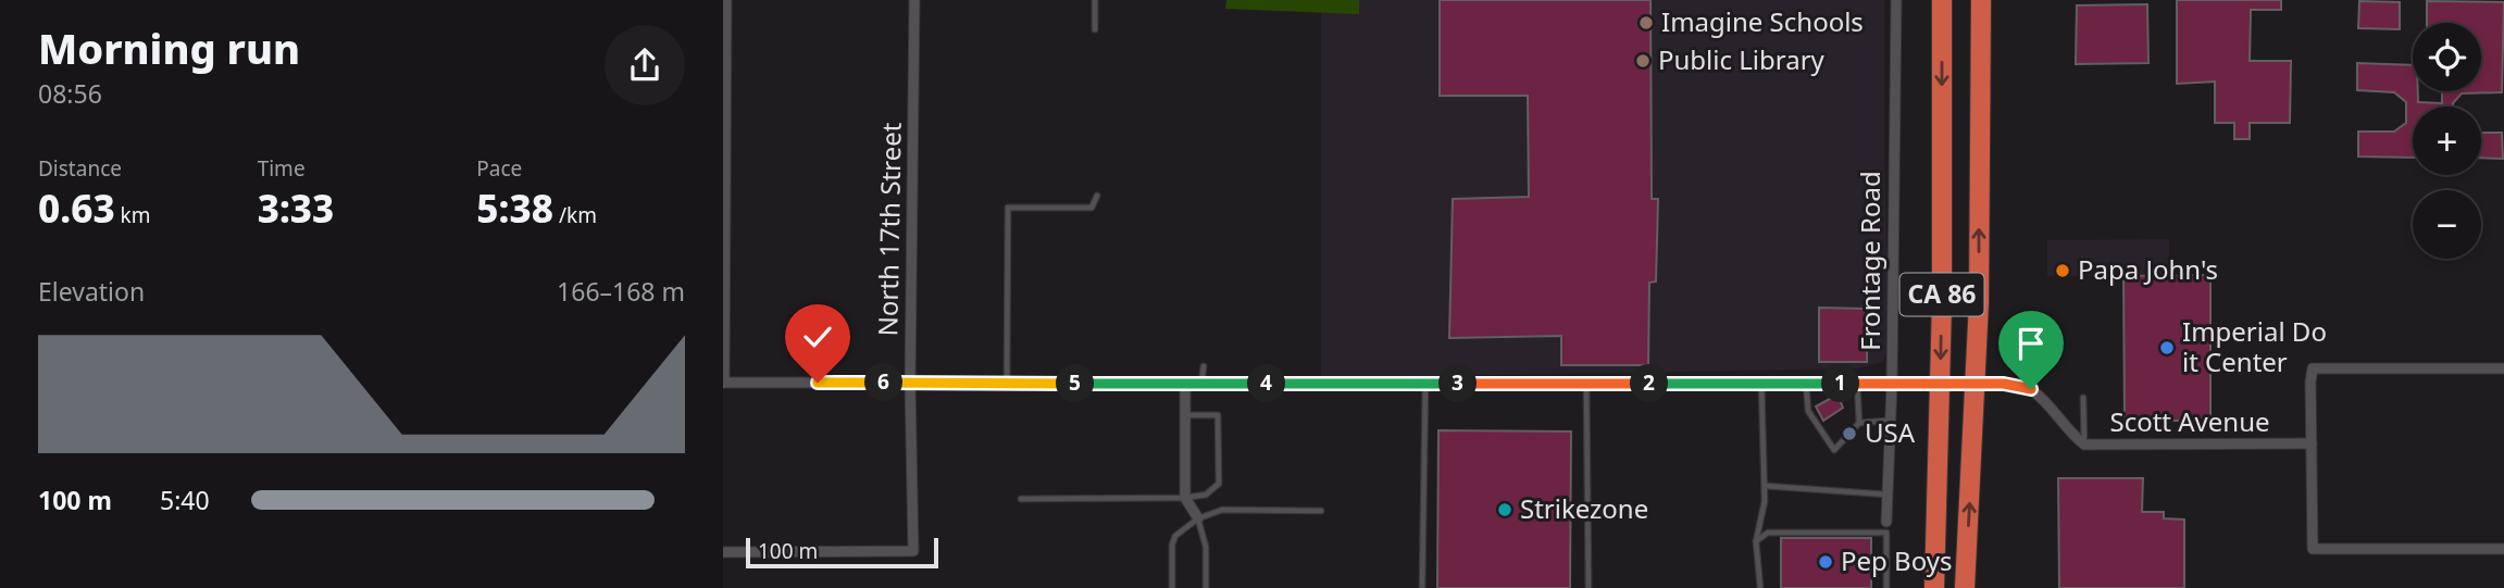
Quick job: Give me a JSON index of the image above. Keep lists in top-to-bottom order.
{
  "streets": {
    "highway": ["CA 86"],
    "street": ["North 17th Street", "Frontage Road", "Scott Avenue"]
  },
  "crossings": [
    ["North 17th Street", "Scott Avenue"],
    ["Frontage Road", "Scott Avenue"],
    ["CA 86", "Scott Avenue"]
  ],
  "places": [
    "Imagine Schools",
    "Public Library",
    "Papa John's",
    "Imperial Do it Center",
    "USA",
    "Strikezone",
    "Pep Boys"
  ],
  "scale_bar": "100 m",
  "page": {
    "heading": ["Morning run", "08:56"],
    "map_buttons": ["+", "−"],
    "stats": [
      ["Distance", "0.63 km"],
      ["Time", "3:33"],
      ["Pace", "5:38 /km"]
    ],
    "chart": ["Elevation", "166–168 m"],
    "pins": [
      "6",
      "1",
      "2",
      "3",
      "4",
      "5"
    ],
    "list": [
      {
        "name": "100 m",
        "note": "5:40"
      }
    ],
    "scale": "100 m"
  }
}
